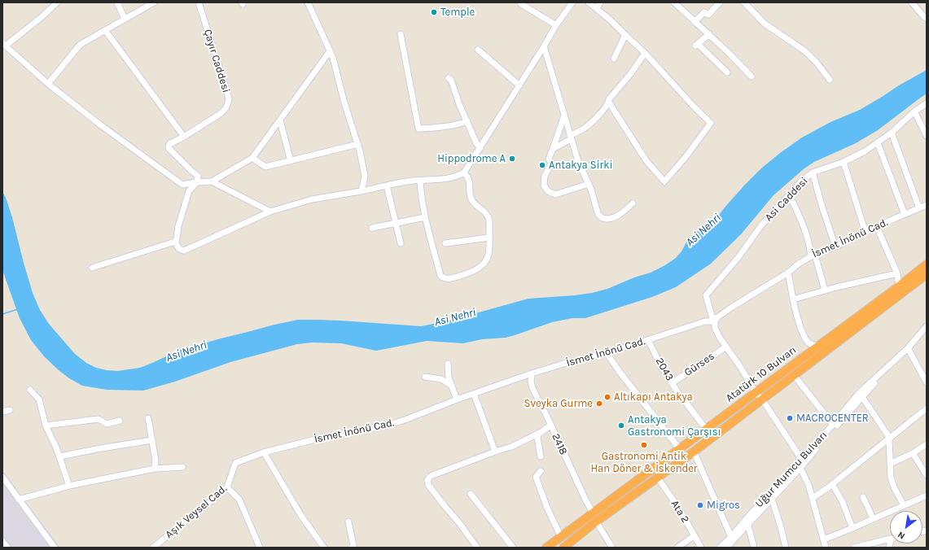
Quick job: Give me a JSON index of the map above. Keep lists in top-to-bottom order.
{
  "streets": {
    "highway": ["Atatürk 10 Bulvarı"],
    "street": [
      "Çayır Caddesi",
      "Asi Caddesi",
      "İsmet İnönü Cad.",
      "Gürses",
      "2043",
      "2418",
      "Uğur Mumcu Bulvarı",
      "Aşık Veysel Cad.",
      "Ata 2"
    ]
  },
  "crossings": [
    ["Asi Caddesi", "İsmet İnönü Cad."],
    ["İsmet İnönü Cad.", "2043"],
    ["İsmet İnönü Cad.", "2418"],
    ["İsmet İnönü Cad.", "Aşık Veysel Cad."],
    ["Gürses", "2043"],
    ["2043", "Atatürk 10 Bulvarı"],
    ["Atatürk 10 Bulvarı", "2418"],
    ["Atatürk 10 Bulvarı", "Ata 2"]
  ],
  "water": ["Asi Nehri"],
  "places": [
    "Temple",
    "Hippodrome A",
    "Antakya Sirki",
    "Altıkapı Antakya",
    "Sveyka Gurme",
    "MACROCENTER",
    "Antakya Gastronomi Çarşısı",
    "Gastronomi Antik Han Döner & İskender",
    "Migros"
  ],
  "north": "bottom left"
}
